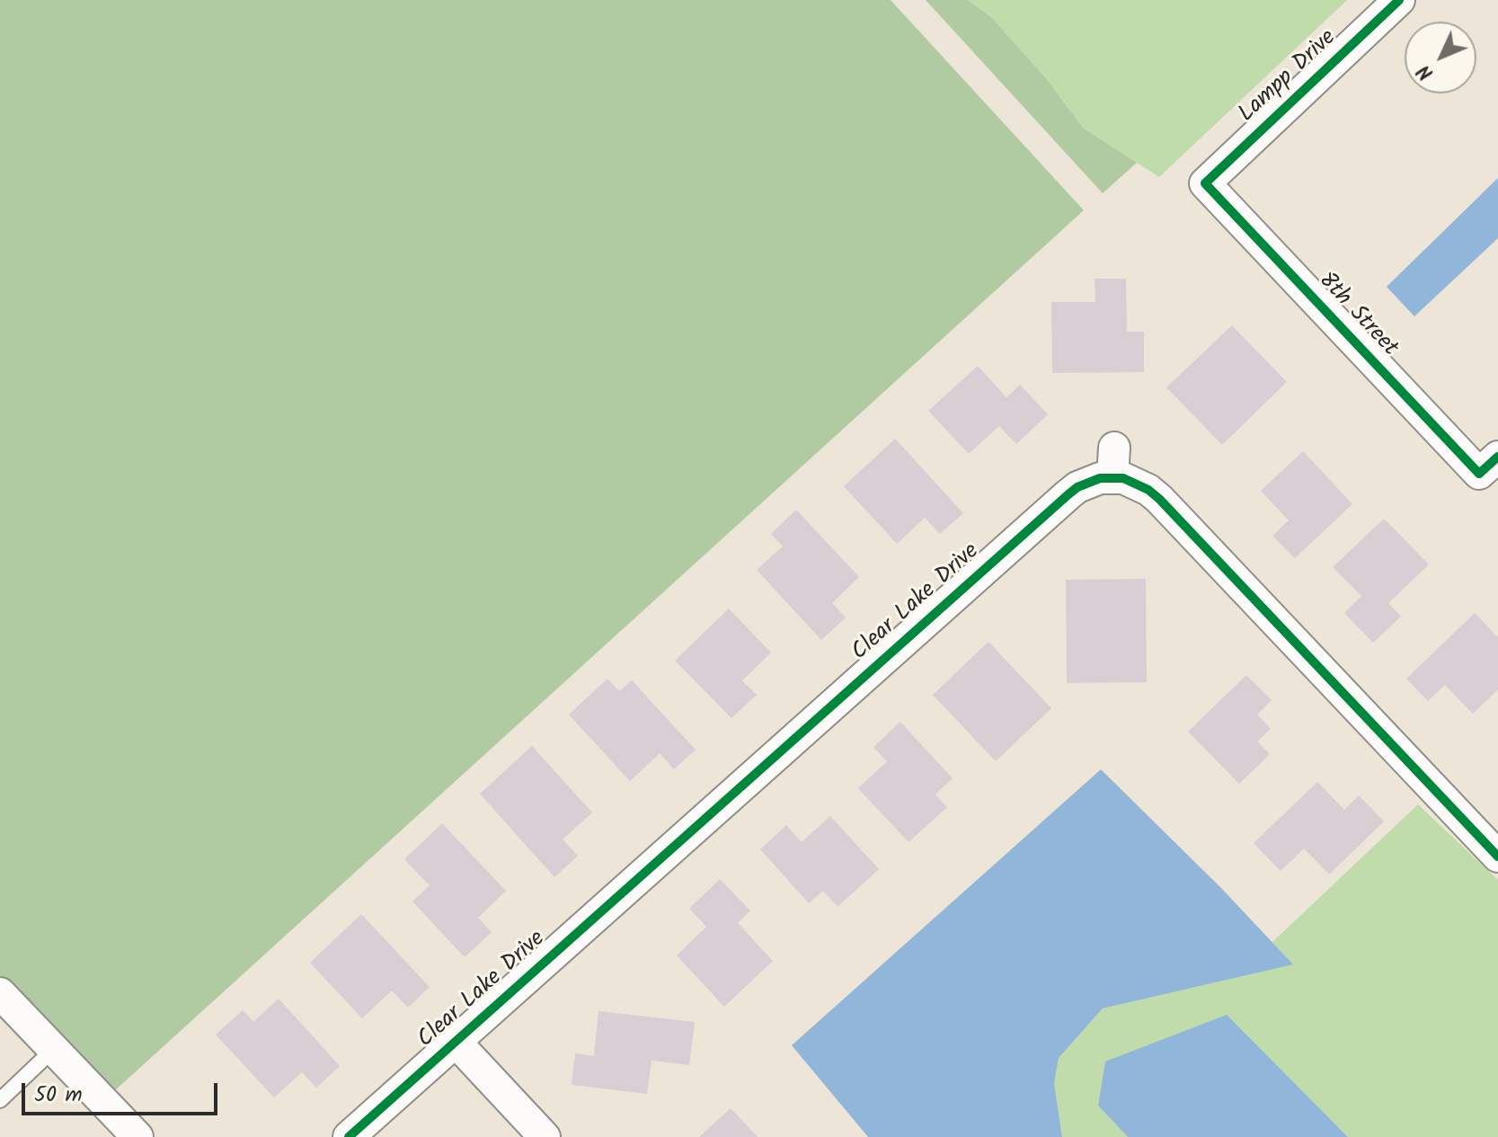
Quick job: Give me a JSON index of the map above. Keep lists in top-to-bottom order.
{
  "streets": {
    "street": ["Lampp Drive", "8th Street", "Clear Lake Drive"]
  },
  "crossings": [
    ["Lampp Drive", "8th Street"]
  ],
  "scale_bar": "50 m",
  "north": "bottom left"
}
